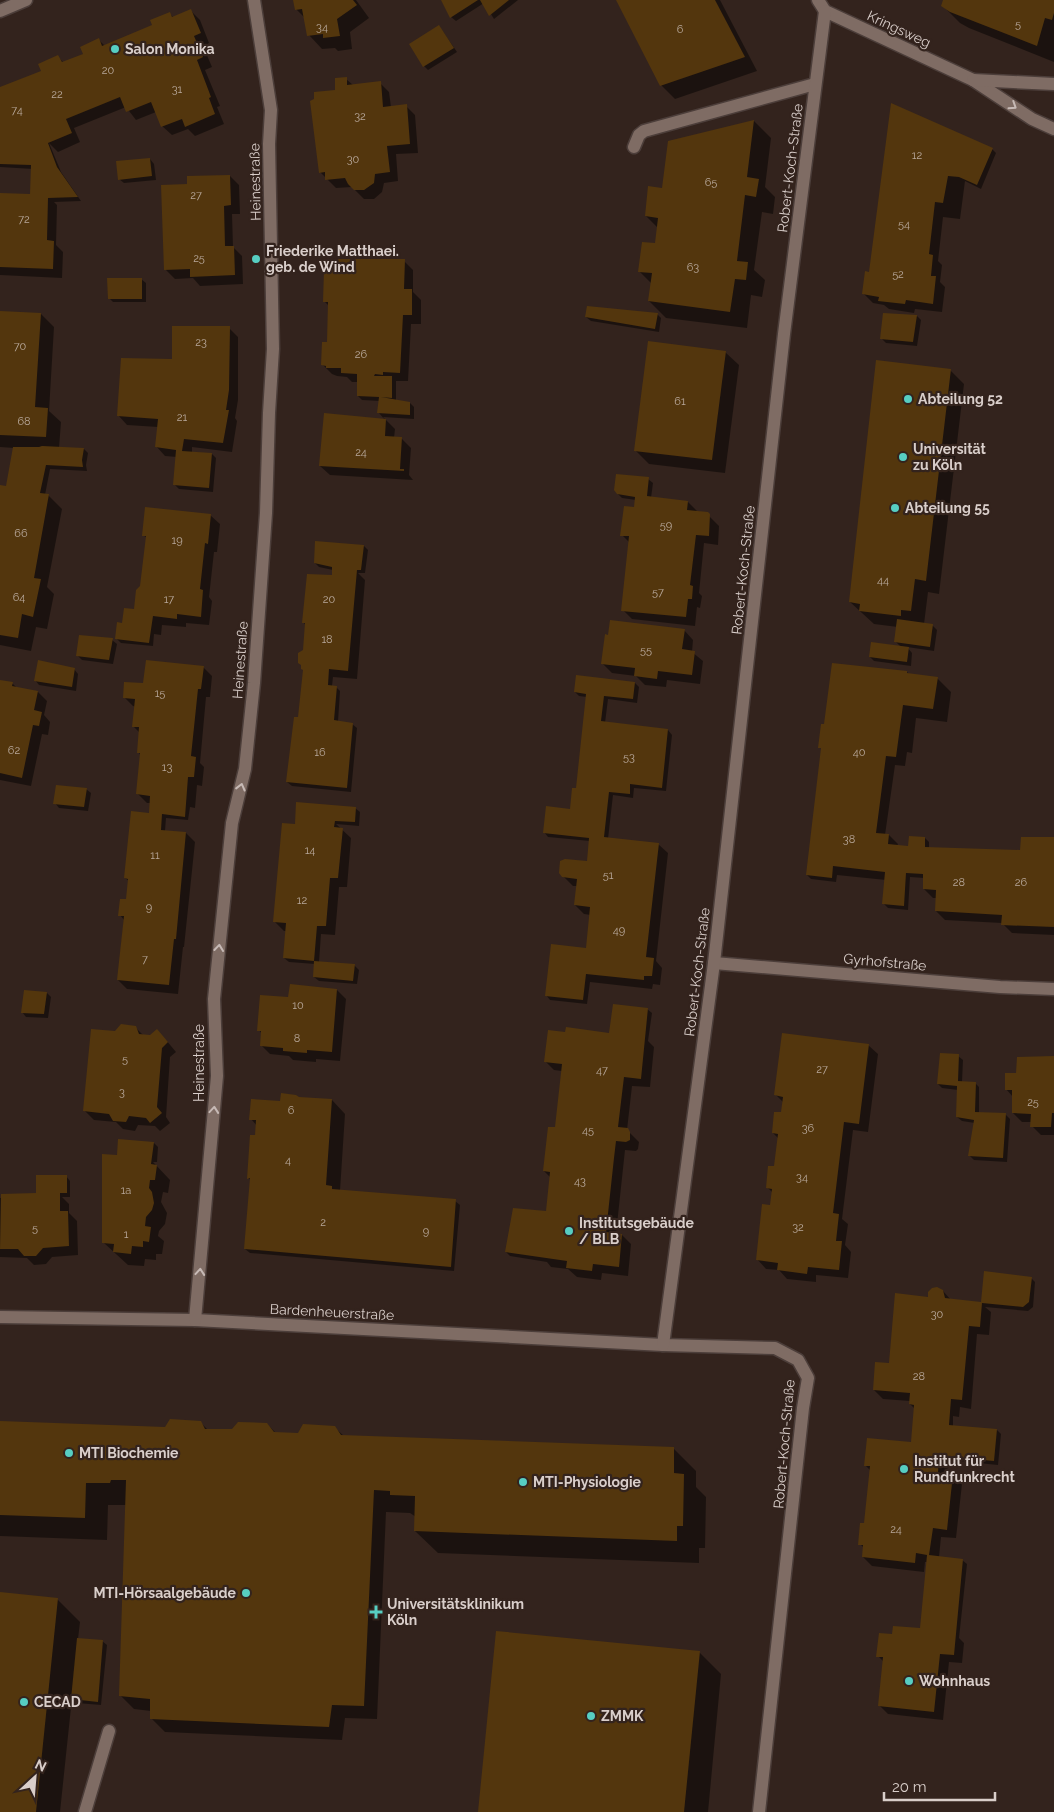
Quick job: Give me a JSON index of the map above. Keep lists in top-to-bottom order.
{
  "streets": {
    "street": [
      "Kringsweg",
      "Robert-Koch-Straße",
      "Heinestraße",
      "Gyrhofstraße",
      "Bardenheuerstraße"
    ]
  },
  "crossings": [
    ["Kringsweg", "Robert-Koch-Straße"],
    ["Robert-Koch-Straße", "Gyrhofstraße"],
    ["Robert-Koch-Straße", "Bardenheuerstraße"],
    ["Heinestraße", "Bardenheuerstraße"]
  ],
  "one_way": ["Heinestraße"],
  "places": {
    "other": [
      "Salon Monika",
      "Friederike Matthaei. geb. de Wind",
      "Abteilung 52",
      "Universität zu Köln",
      "Abteilung 55",
      "Institutsgebäude / BLB",
      "MTI Biochemie",
      "Institut für Rundfunkrecht",
      "MTI-Physiologie",
      "MTI-Hörsaalgebäude",
      "Wohnhaus",
      "CECAD",
      "ZMMK"
    ],
    "health": ["Universitätsklinikum Köln"]
  },
  "house_numbers": [
    "5",
    "34",
    "6",
    "20",
    "31",
    "22",
    "74",
    "32",
    "12",
    "30",
    "65",
    "27",
    "72",
    "54",
    "25",
    "63",
    "52",
    "23",
    "70",
    "26",
    "61",
    "21",
    "68",
    "24",
    "59",
    "66",
    "19",
    "44",
    "57",
    "64",
    "17",
    "20",
    "18",
    "55",
    "15",
    "62",
    "16",
    "40",
    "53",
    "13",
    "38",
    "14",
    "11",
    "51",
    "28",
    "26",
    "12",
    "9",
    "49",
    "7",
    "10",
    "8",
    "5",
    "27",
    "47",
    "3",
    "25",
    "6",
    "36",
    "45",
    "4",
    "34",
    "43",
    "1a",
    "2",
    "32",
    "5",
    "9",
    "1",
    "30",
    "28",
    "24"
  ],
  "scale_bar": "20 m",
  "north": "top right"
}
